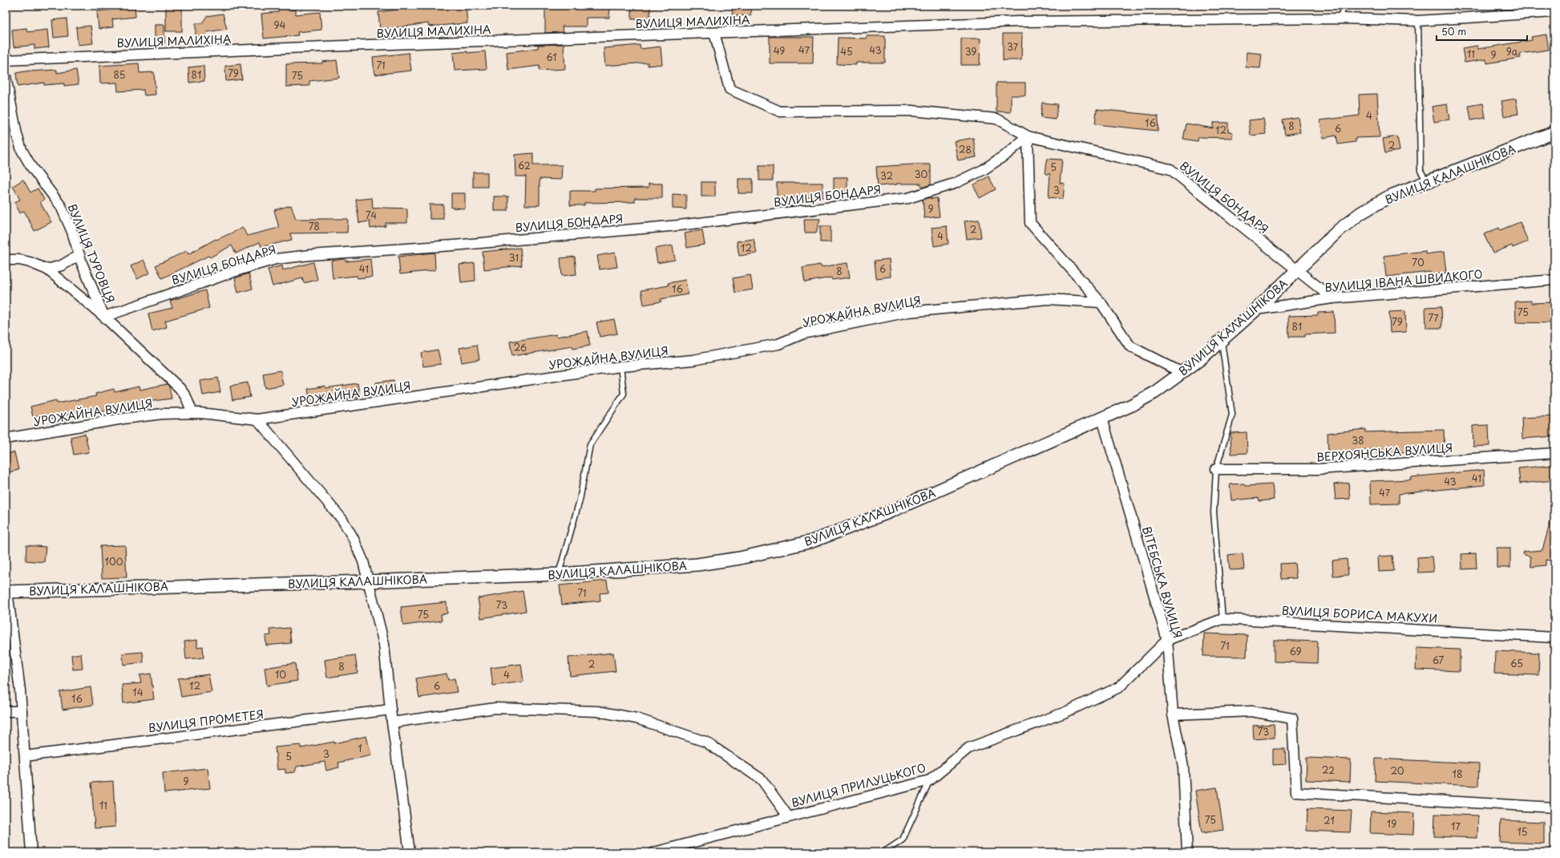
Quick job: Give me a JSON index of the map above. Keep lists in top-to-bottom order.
{
  "streets": {
    "street": [
      "ВУЛИЦЯ МАЛИХІНА",
      "ВУЛИЦЯ КАЛАШНІКОВА",
      "ВУЛИЦЯ БОНДАРЯ",
      "ВУЛИЦЯ ТУРОВЦЯ",
      "ВУЛИЦЯ ІВАНА ШВИДКОГО",
      "УРОЖАЙНА ВУЛИЦЯ",
      "ВЕРХОЯНСЬКА ВУЛИЦЯ",
      "ВІТЕБСЬКА ВУЛИЦЯ",
      "ВУЛИЦЯ БОРИСА МАКУХИ",
      "ВУЛИЦЯ ПРОМЕТЕЯ",
      "ВУЛИЦЯ ПРИЛУЦЬКОГО"
    ]
  },
  "crossings": [
    ["ВУЛИЦЯ МАЛИХІНА", "ВУЛИЦЯ БОНДАРЯ"],
    ["ВУЛИЦЯ КАЛАШНІКОВА", "ВУЛИЦЯ БОНДАРЯ"],
    ["ВУЛИЦЯ КАЛАШНІКОВА", "ВУЛИЦЯ ІВАНА ШВИДКОГО"],
    ["ВУЛИЦЯ КАЛАШНІКОВА", "ВІТЕБСЬКА ВУЛИЦЯ"],
    ["ВУЛИЦЯ БОНДАРЯ", "ВУЛИЦЯ ТУРОВЦЯ"],
    ["ВУЛИЦЯ БОНДАРЯ", "ВУЛИЦЯ ІВАНА ШВИДКОГО"],
    ["ВІТЕБСЬКА ВУЛИЦЯ", "ВУЛИЦЯ БОРИСА МАКУХИ"],
    ["ВІТЕБСЬКА ВУЛИЦЯ", "ВУЛИЦЯ ПРИЛУЦЬКОГО"],
    ["ВУЛИЦЯ БОРИСА МАКУХИ", "ВУЛИЦЯ ПРИЛУЦЬКОГО"]
  ],
  "house_numbers": [
    "94",
    "37",
    "47",
    "43",
    "49",
    "45",
    "39",
    "9а",
    "11",
    "9",
    "61",
    "71",
    "79",
    "85",
    "81",
    "75",
    "4",
    "16",
    "8",
    "6",
    "12",
    "2",
    "28",
    "62",
    "5",
    "30",
    "32",
    "3",
    "9",
    "74",
    "78",
    "2",
    "4",
    "12",
    "31",
    "70",
    "41",
    "6",
    "8",
    "16",
    "75",
    "77",
    "79",
    "81",
    "26",
    "38",
    "41",
    "43",
    "47",
    "100",
    "71",
    "73",
    "75",
    "71",
    "69",
    "67",
    "65",
    "2",
    "8",
    "10",
    "4",
    "12",
    "6",
    "14",
    "16",
    "73",
    "1",
    "3",
    "5",
    "22",
    "20",
    "18",
    "9",
    "11",
    "75",
    "21",
    "19",
    "17",
    "15"
  ],
  "scale_bar": "50 m"
}
